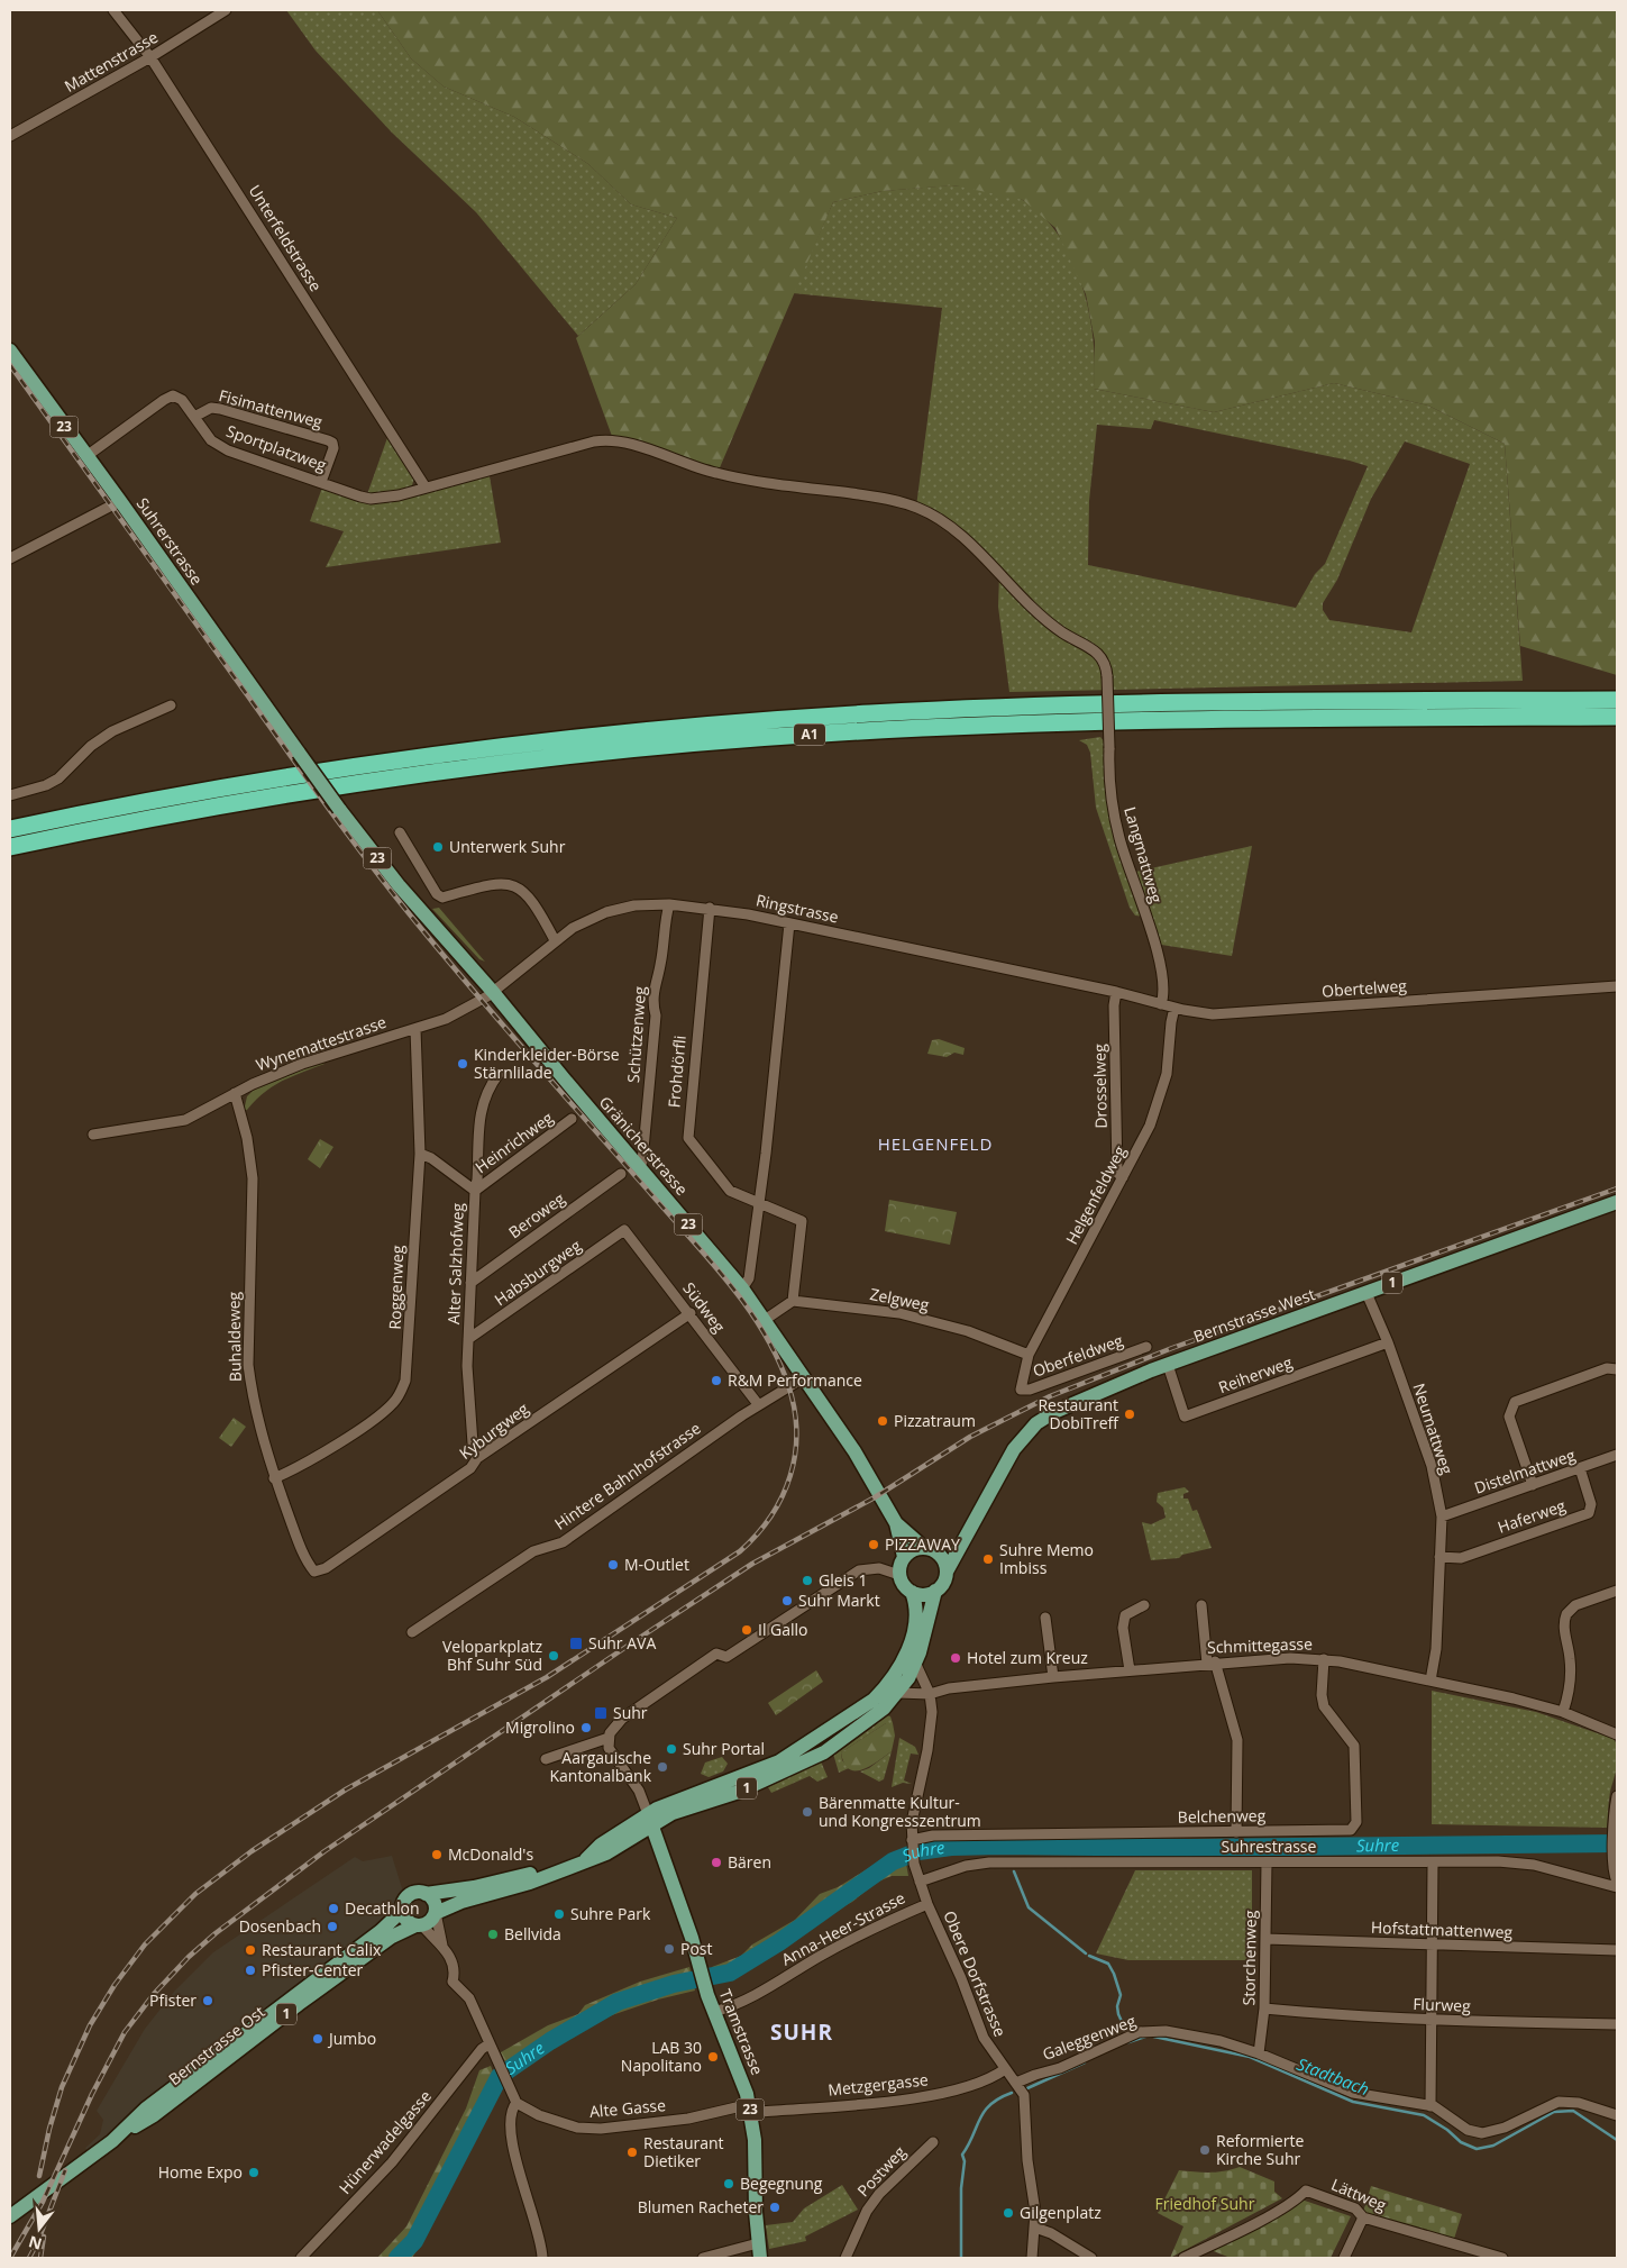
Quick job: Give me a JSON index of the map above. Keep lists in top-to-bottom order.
{
  "streets": {
    "highway": ["A1"],
    "main road": [
      "23",
      "Suhrerstrasse",
      "Gränicherstrasse",
      "1",
      "Bernstrasse West",
      "Tramstrasse",
      "Bernstrasse Ost"
    ],
    "street": [
      "Mattenstrasse",
      "Unterfeldstrasse",
      "Fisimattenweg",
      "Sportplatzweg",
      "Langmattweg",
      "Ringstrasse",
      "Obertelweg",
      "Schützenweg",
      "Wynemattestrasse",
      "Frohdörfli",
      "Drosselweg",
      "Heinrichweg",
      "Helgenfeldweg",
      "Beroweg",
      "Alter Salzhofweg",
      "Habsburgweg",
      "Roggenweg",
      "Zelgweg",
      "Südweg",
      "Buhaldeweg",
      "Oberfeldweg",
      "Reiherweg",
      "Neumattweg",
      "Kyburgweg",
      "Distelmattweg",
      "Hintere Bahnhofstrasse",
      "Haferweg",
      "Schmittegasse",
      "Belchenweg",
      "Suhrestrasse",
      "Anna-Heer-Strasse",
      "Hofstattmattenweg",
      "Storchenweg",
      "Obere Dorfstrasse",
      "Flurweg",
      "Galeggenweg",
      "Metzgergasse",
      "Alte Gasse",
      "Hünerwadelgasse",
      "Postweg",
      "Lättweg"
    ]
  },
  "crossings": [
    ["Mattenstrasse", "Unterfeldstrasse"],
    ["Unterfeldstrasse", "Sportplatzweg"],
    ["Fisimattenweg", "Sportplatzweg"],
    ["Sportplatzweg", "Suhrerstrasse"],
    ["Sportplatzweg", "Langmattweg"],
    ["Suhrerstrasse", "Gränicherstrasse"],
    ["Langmattweg", "Obertelweg"],
    ["Ringstrasse", "Obertelweg"],
    ["Ringstrasse", "Schützenweg"],
    ["Ringstrasse", "Wynemattestrasse"],
    ["Ringstrasse", "Frohdörfli"],
    ["Ringstrasse", "Drosselweg"],
    ["Ringstrasse", "Gränicherstrasse"],
    ["Obertelweg", "Drosselweg"],
    ["Obertelweg", "Helgenfeldweg"],
    ["Schützenweg", "Gränicherstrasse"],
    ["Wynemattestrasse", "Gränicherstrasse"],
    ["Wynemattestrasse", "Roggenweg"],
    ["Wynemattestrasse", "Buhaldeweg"],
    ["Frohdörfli", "Zelgweg"],
    ["Drosselweg", "Helgenfeldweg"],
    ["Heinrichweg", "Alter Salzhofweg"],
    ["Gränicherstrasse", "1"],
    ["Gränicherstrasse", "Bernstrasse West"],
    ["Gränicherstrasse", "Hintere Bahnhofstrasse"],
    ["Helgenfeldweg", "Zelgweg"],
    ["Helgenfeldweg", "Oberfeldweg"],
    ["Beroweg", "Alter Salzhofweg"],
    ["Alter Salzhofweg", "Habsburgweg"],
    ["Alter Salzhofweg", "Kyburgweg"],
    ["Habsburgweg", "Südweg"],
    ["1", "Bernstrasse West"],
    ["1", "Schmittegasse"],
    ["1", "Tramstrasse"],
    ["1", "Bernstrasse Ost"],
    ["Roggenweg", "Buhaldeweg"],
    ["Südweg", "Kyburgweg"],
    ["Südweg", "Hintere Bahnhofstrasse"],
    ["Bernstrasse West", "Reiherweg"],
    ["Bernstrasse West", "Neumattweg"],
    ["Buhaldeweg", "Kyburgweg"],
    ["Reiherweg", "Neumattweg"],
    ["Neumattweg", "Distelmattweg"],
    ["Neumattweg", "Haferweg"],
    ["Neumattweg", "Schmittegasse"],
    ["Distelmattweg", "Haferweg"],
    ["Schmittegasse", "Belchenweg"],
    ["Schmittegasse", "Obere Dorfstrasse"],
    ["Belchenweg", "Obere Dorfstrasse"],
    ["Suhrestrasse", "Storchenweg"],
    ["Suhrestrasse", "Obere Dorfstrasse"],
    ["Anna-Heer-Strasse", "Obere Dorfstrasse"],
    ["Anna-Heer-Strasse", "Tramstrasse"],
    ["Hofstattmattenweg", "Storchenweg"],
    ["Storchenweg", "Flurweg"],
    ["Storchenweg", "Galeggenweg"],
    ["Obere Dorfstrasse", "Galeggenweg"],
    ["Obere Dorfstrasse", "Metzgergasse"],
    ["Tramstrasse", "Metzgergasse"],
    ["Tramstrasse", "Alte Gasse"],
    ["Metzgergasse", "Alte Gasse"]
  ],
  "districts": ["HELGENFELD", "SUHR"],
  "water": ["Suhre", "Stadtbach"],
  "parks": ["Friedhof Suhr"],
  "places": {
    "other": [
      "Unterwerk Suhr",
      "Kinderkleider-Börse Stärnlilade",
      "R&M Performance",
      "Restaurant DobiTreff",
      "Pizzatraum",
      "PIZZAWAY",
      "Suhre Memo Imbiss",
      "M-Outlet",
      "Gleis 1",
      "Suhr Markt",
      "Il Gallo",
      "Veloparkplatz Bhf Suhr Süd",
      "Hotel zum Kreuz",
      "Migrolino",
      "Suhr Portal",
      "Aargauische Kantonalbank",
      "Bärenmatte Kultur- und Kongresszentrum",
      "McDonald's",
      "Bären",
      "Decathlon",
      "Suhre Park",
      "Dosenbach",
      "Bellvida",
      "Post",
      "Restaurant Calix",
      "Pfister-Center",
      "Pfister",
      "Jumbo",
      "LAB 30 Napolitano",
      "Reformierte Kirche Suhr",
      "Restaurant Dietiker",
      "Home Expo",
      "Begegnung",
      "Blumen Racheter",
      "Gilgenplatz"
    ],
    "transit": ["Suhr AVA", "Suhr"]
  },
  "north": "bottom"
}
